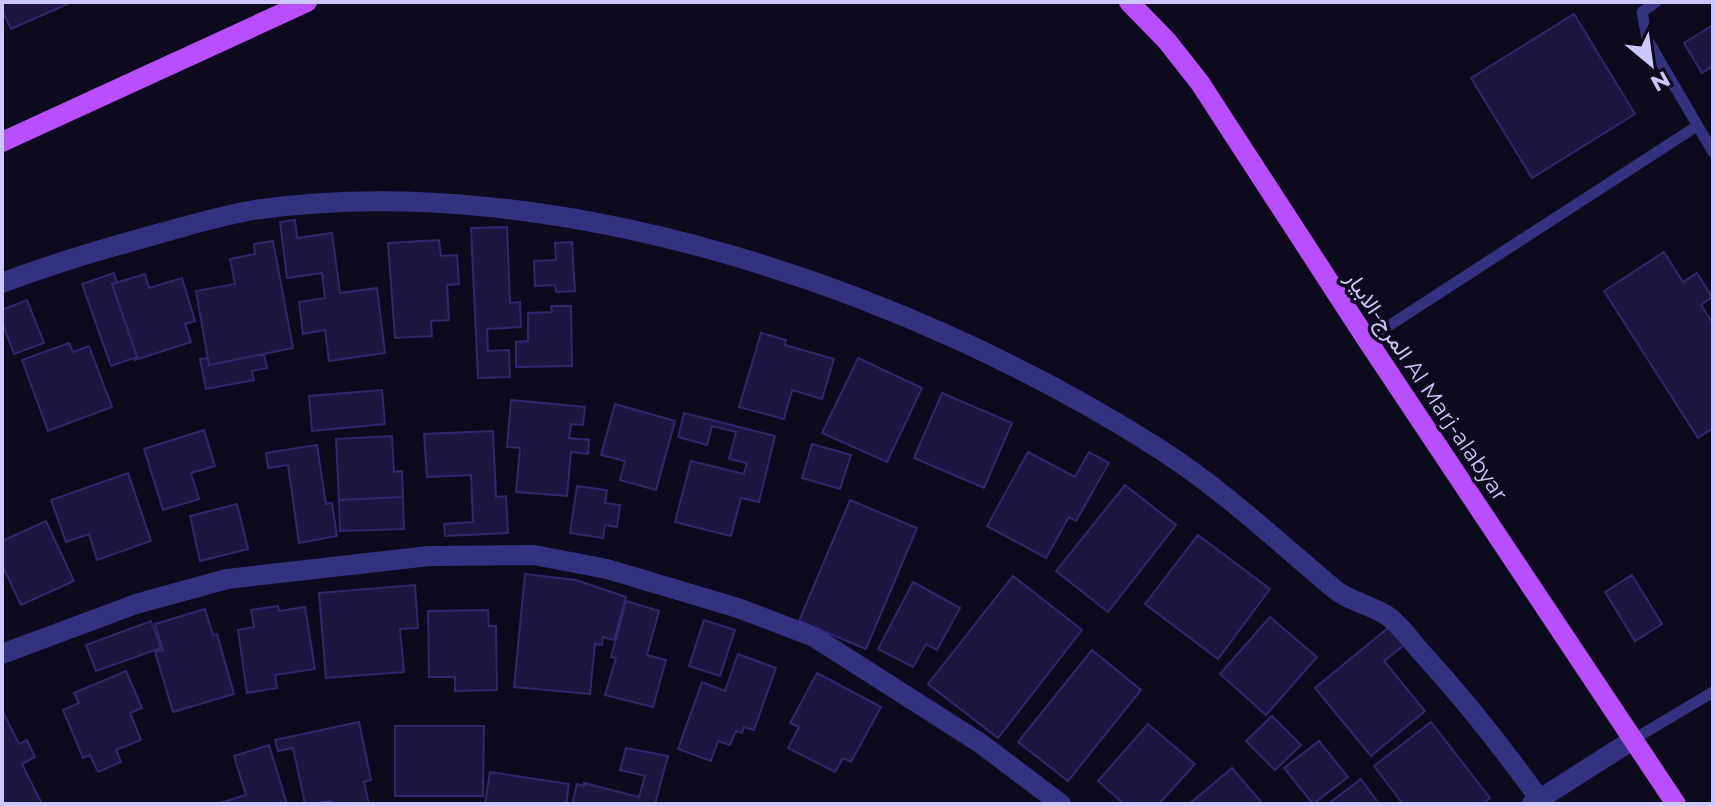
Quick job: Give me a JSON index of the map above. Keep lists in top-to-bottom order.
{
  "streets": {
    "main road": ["المرج-الابيار Al Marj-alabyar"]
  },
  "north": "bottom right"
}
